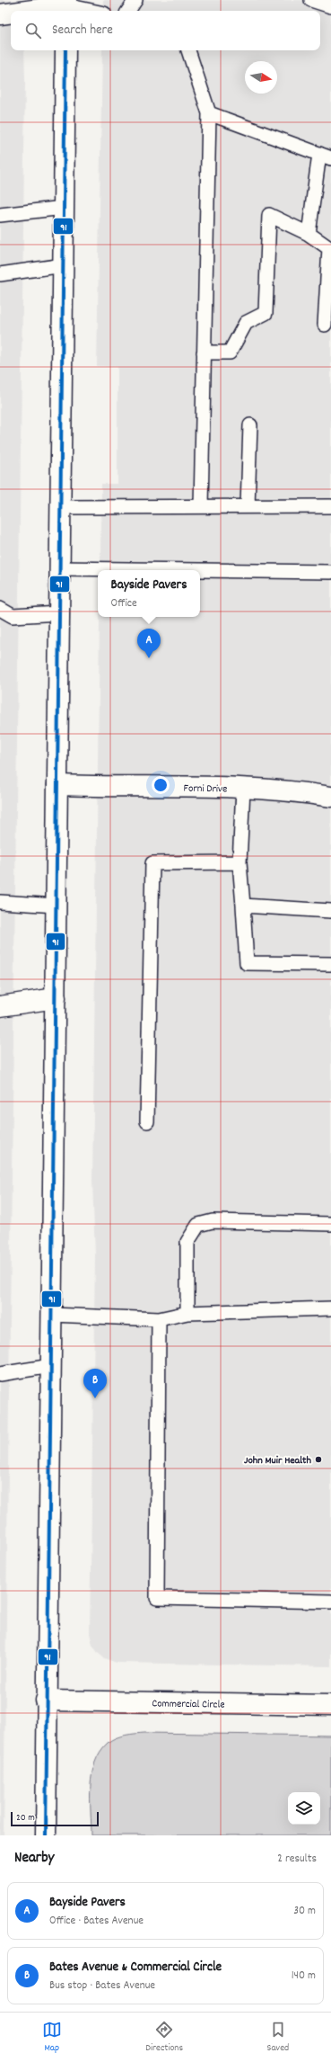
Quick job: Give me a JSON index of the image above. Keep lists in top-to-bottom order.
{
  "streets": {
    "street": ["Forni Drive", "Commercial Circle"]
  },
  "places": ["John Muir Health"],
  "lines": ["transit line 91"],
  "scale_bar": "20 m",
  "north": "right",
  "page": {
    "search": "Search here",
    "popup": ["Bayside Pavers", "Office"],
    "pins": ["A", "B"],
    "scale": "20 m",
    "heading": ["Nearby", "2 results"],
    "list": [
      {
        "mark": "A",
        "name": "Bayside Pavers",
        "note": "Office · Bates Avenue",
        "value": "30 m"
      },
      {
        "mark": "B",
        "name": "Bates Avenue & Commercial Circle",
        "note": "Bus stop · Bates Avenue",
        "value": "140 m"
      }
    ],
    "nav": ["Map", "Directions", "Saved"]
  }
}
